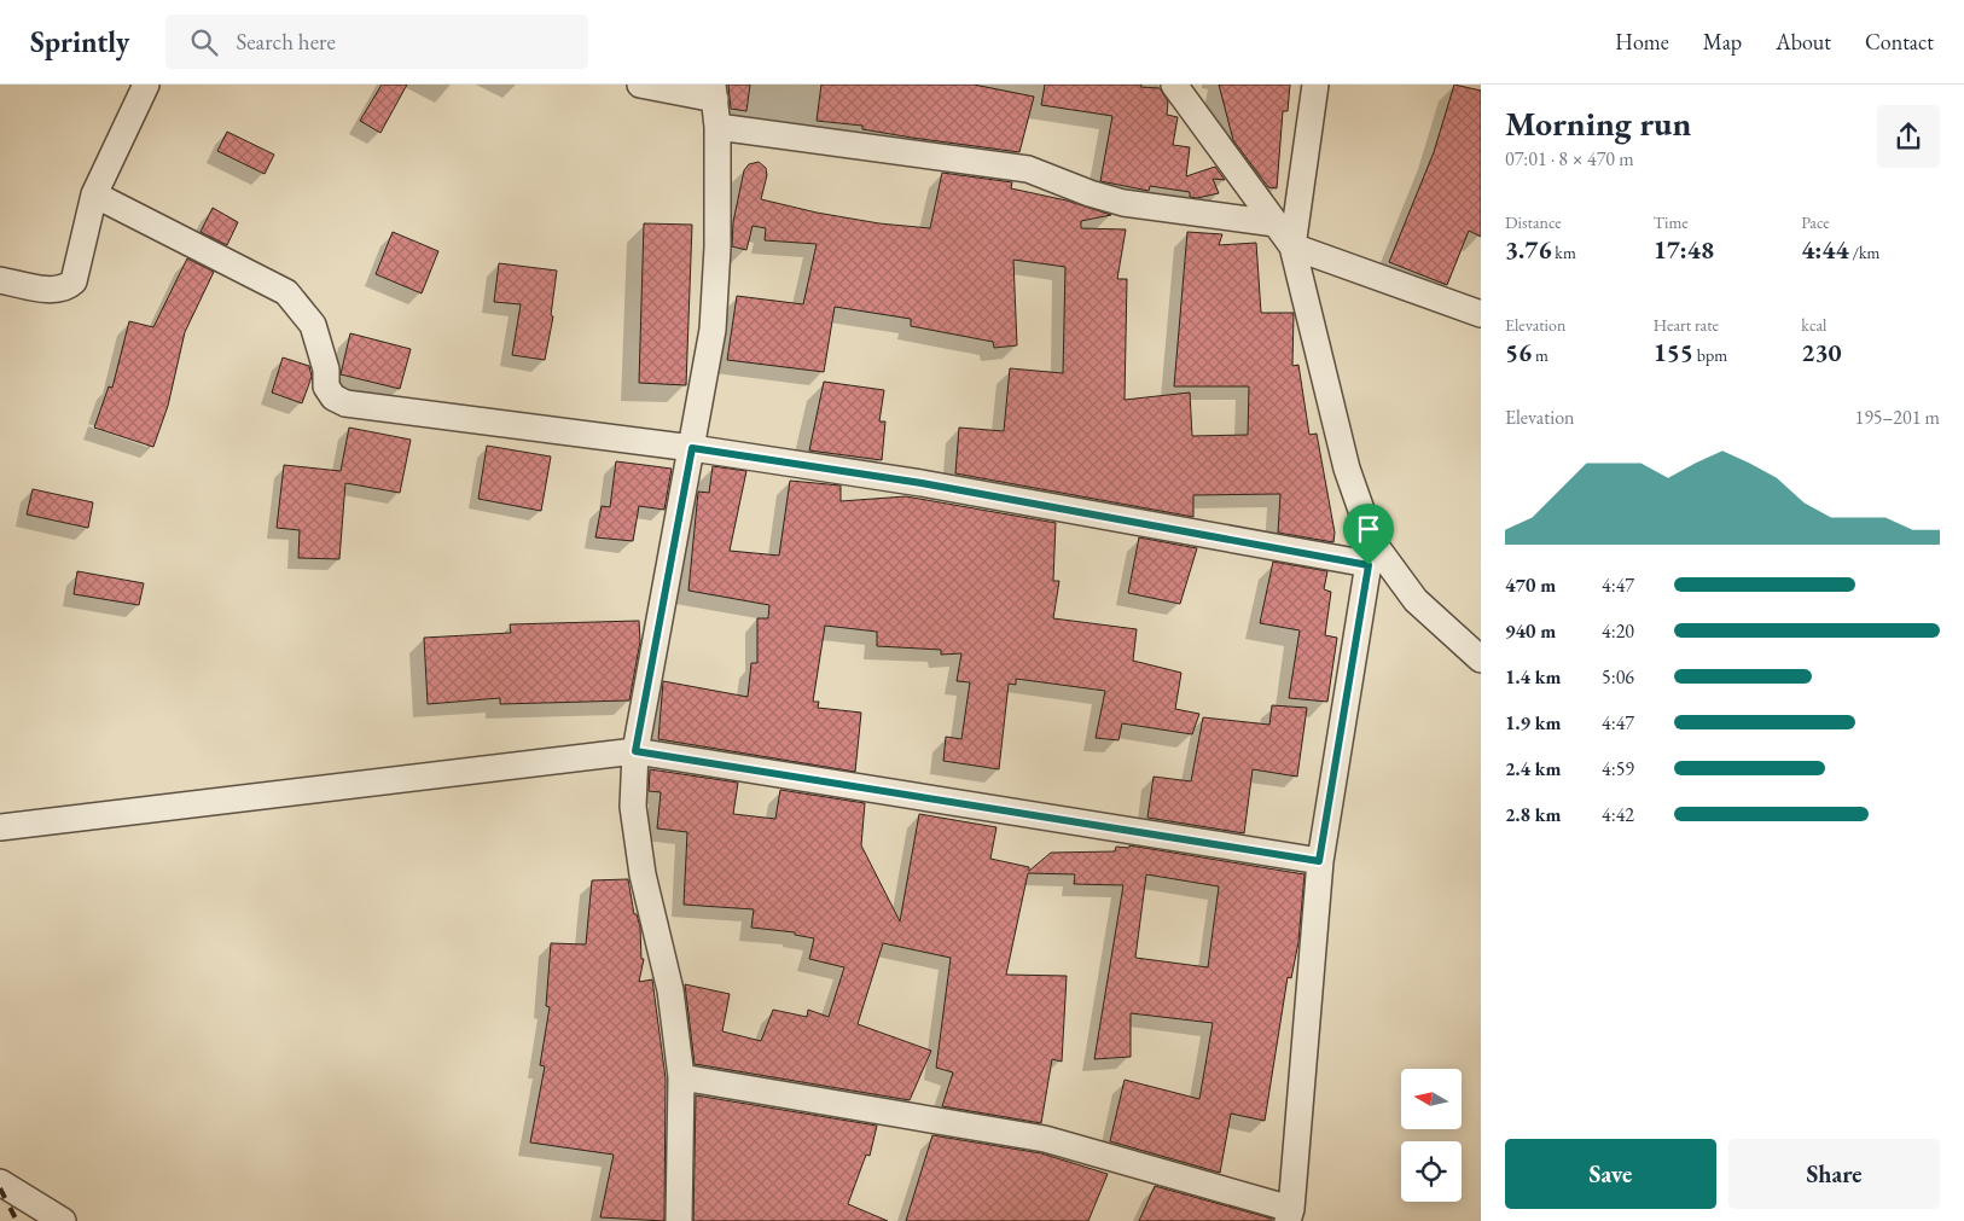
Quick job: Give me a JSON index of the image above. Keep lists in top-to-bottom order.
{
  "north": "left",
  "page": {
    "header": "Sprintly",
    "search": "Search here",
    "nav": [
      "Home",
      "Map",
      "About",
      "Contact"
    ],
    "heading": ["Morning run", "07:01 · 8 × 470 m"],
    "stats": [
      ["Distance", "3.76 km"],
      ["Time", "17:48"],
      ["Pace", "4:44 /km"],
      ["Elevation", "56 m"],
      ["Heart rate", "155 bpm"],
      ["kcal", "230"]
    ],
    "chart": ["Elevation", "195–201 m"],
    "list": [
      {
        "name": "470 m",
        "note": "4:47"
      },
      {
        "name": "940 m",
        "note": "4:20"
      },
      {
        "name": "1.4 km",
        "note": "5:06"
      },
      {
        "name": "1.9 km",
        "note": "4:47"
      },
      {
        "name": "2.4 km",
        "note": "4:59"
      },
      {
        "name": "2.8 km",
        "note": "4:42"
      }
    ],
    "buttons": ["Save", "Share"]
  }
}
